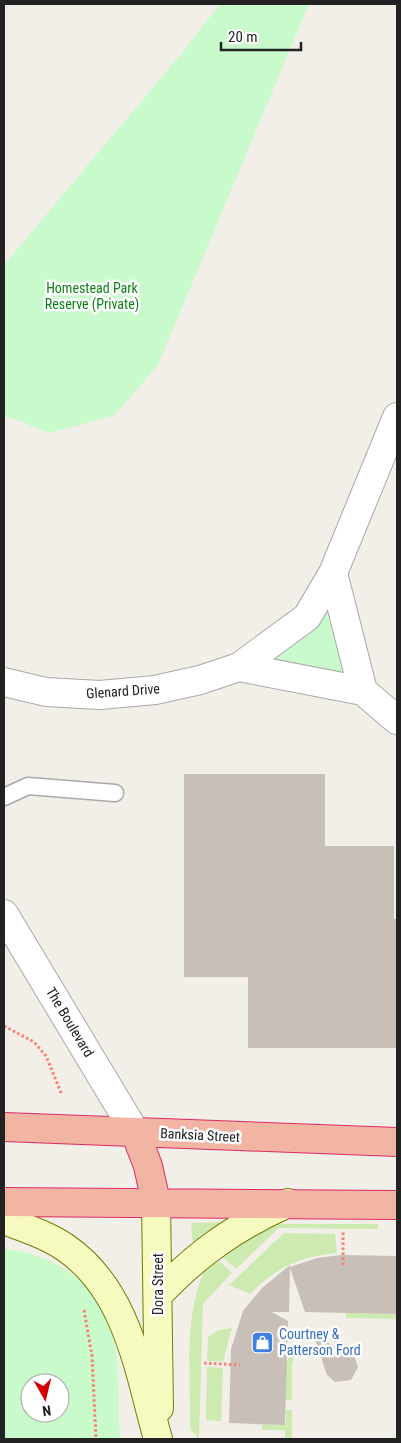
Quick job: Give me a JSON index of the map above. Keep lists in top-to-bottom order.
{
  "streets": {
    "highway": ["Banksia Street", "Dora Street"],
    "street": ["Glenard Drive", "The Boulevard"]
  },
  "crossings": [
    ["The Boulevard", "Banksia Street"],
    ["The Boulevard", "Dora Street"],
    ["Banksia Street", "Dora Street"]
  ],
  "parks": ["Homestead Park Reserve (Private)"],
  "places": {
    "shop": ["Courtney & Patterson Ford"]
  },
  "scale_bar": "20 m",
  "north": "bottom"
}
